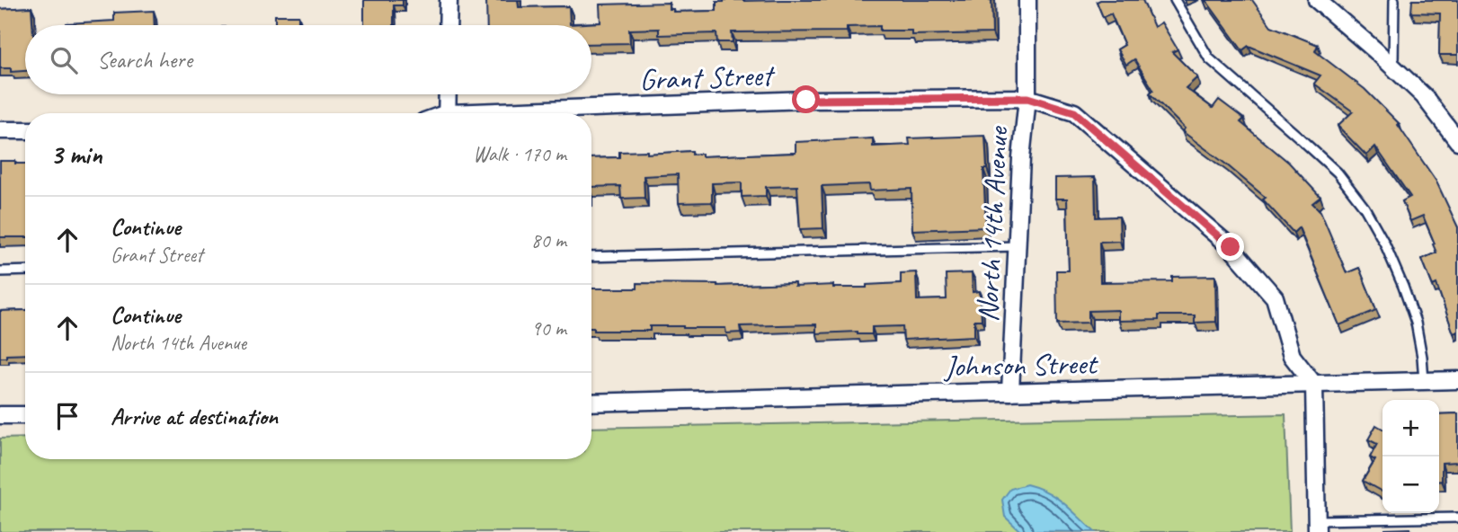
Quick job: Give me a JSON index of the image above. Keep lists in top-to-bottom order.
{
  "streets": {
    "street": ["Grant Street", "North 14th Avenue", "Johnson Street"]
  },
  "crossings": [
    ["Grant Street", "North 14th Avenue"],
    ["North 14th Avenue", "Johnson Street"]
  ],
  "page": {
    "search": "Search here",
    "heading": ["3 min", "Walk · 170 m"],
    "list": [
      ["Continue", "Grant Street", "80 m"],
      ["Continue", "North 14th Avenue", "90 m"],
      "Arrive at destination"
    ],
    "map_buttons": ["+", "−"]
  }
}
